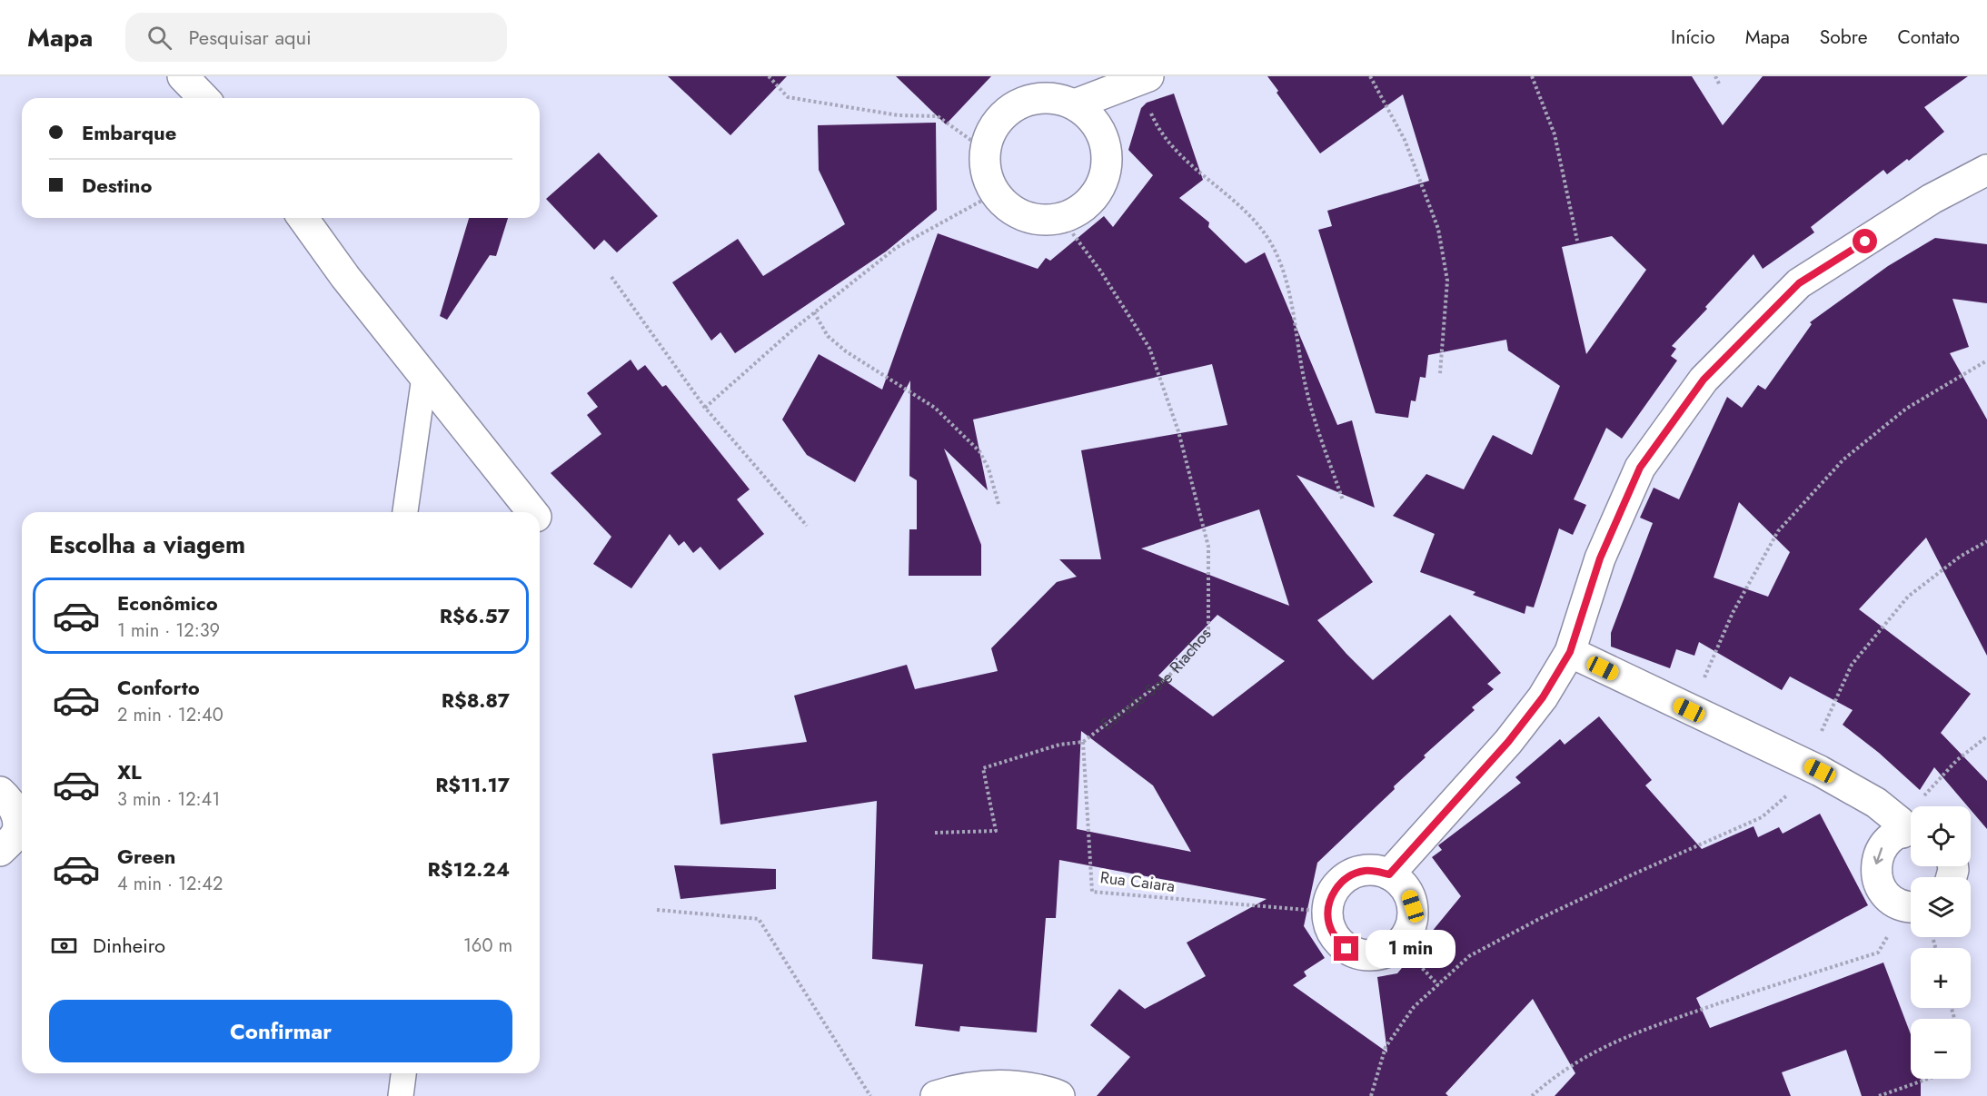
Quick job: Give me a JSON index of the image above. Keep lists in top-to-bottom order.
{
  "streets": {
    "path": ["Estrada Sete Riachos", "Rua Caiara"]
  },
  "crossings": [
    ["Estrada Sete Riachos", "Rua Caiara"]
  ],
  "page": {
    "header": "Mapa",
    "search": "Pesquisar aqui",
    "nav": [
      "Início",
      "Mapa",
      "Sobre",
      "Contato"
    ],
    "banner": ["Embarque", "Destino"],
    "heading": "Escolha a viagem",
    "list": [
      {
        "name": "Econômico",
        "note": "1 min · 12:39",
        "value": "R$6.57"
      },
      {
        "name": "Conforto",
        "note": "2 min · 12:40",
        "value": "R$8.87"
      },
      {
        "name": "XL",
        "note": "3 min · 12:41",
        "value": "R$11.17"
      },
      {
        "name": "Green",
        "note": "4 min · 12:42",
        "value": "R$12.24"
      }
    ],
    "map_buttons": ["+", "−"],
    "pay": ["Dinheiro", "160 m"],
    "bubble": "1 min",
    "buttons": "Confirmar"
  }
}
